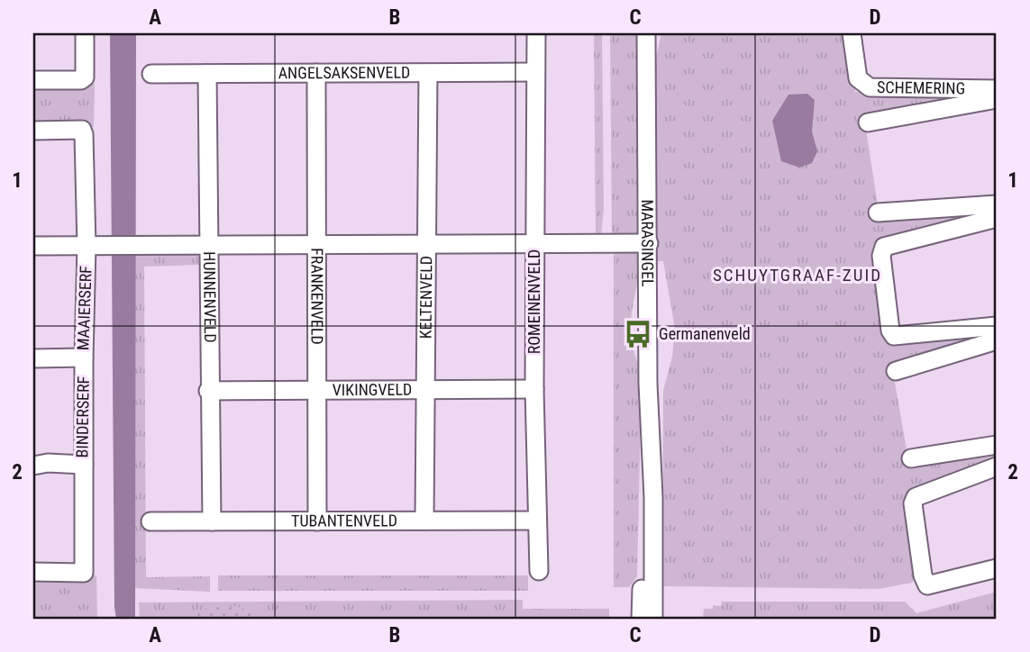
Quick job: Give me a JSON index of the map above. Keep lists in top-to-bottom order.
{
  "streets": {
    "street": [
      "ANGELSAKSENVELD",
      "SCHEMERING",
      "MARASINGEL",
      "FRANKENVELD",
      "KELTENVELD",
      "HUNNENVELD",
      "ROMEINENVELD",
      "MAAIERSERF",
      "VIKINGVELD",
      "BINDERSERF",
      "TUBANTENVELD"
    ]
  },
  "crossings": [
    ["ANGELSAKSENVELD", "FRANKENVELD"],
    ["ANGELSAKSENVELD", "KELTENVELD"],
    ["ANGELSAKSENVELD", "HUNNENVELD"],
    ["ANGELSAKSENVELD", "ROMEINENVELD"],
    ["FRANKENVELD", "VIKINGVELD"],
    ["FRANKENVELD", "TUBANTENVELD"],
    ["KELTENVELD", "VIKINGVELD"],
    ["KELTENVELD", "TUBANTENVELD"],
    ["HUNNENVELD", "VIKINGVELD"],
    ["HUNNENVELD", "TUBANTENVELD"],
    ["ROMEINENVELD", "VIKINGVELD"],
    ["ROMEINENVELD", "TUBANTENVELD"],
    ["MAAIERSERF", "BINDERSERF"]
  ],
  "districts": ["SCHUYTGRAAF-ZUID"],
  "places": {
    "bus stop": ["Germanenveld"]
  },
  "grid": {
    "columns": [
      "A",
      "B",
      "C",
      "D"
    ],
    "rows": ["1", "2"]
  }
}
